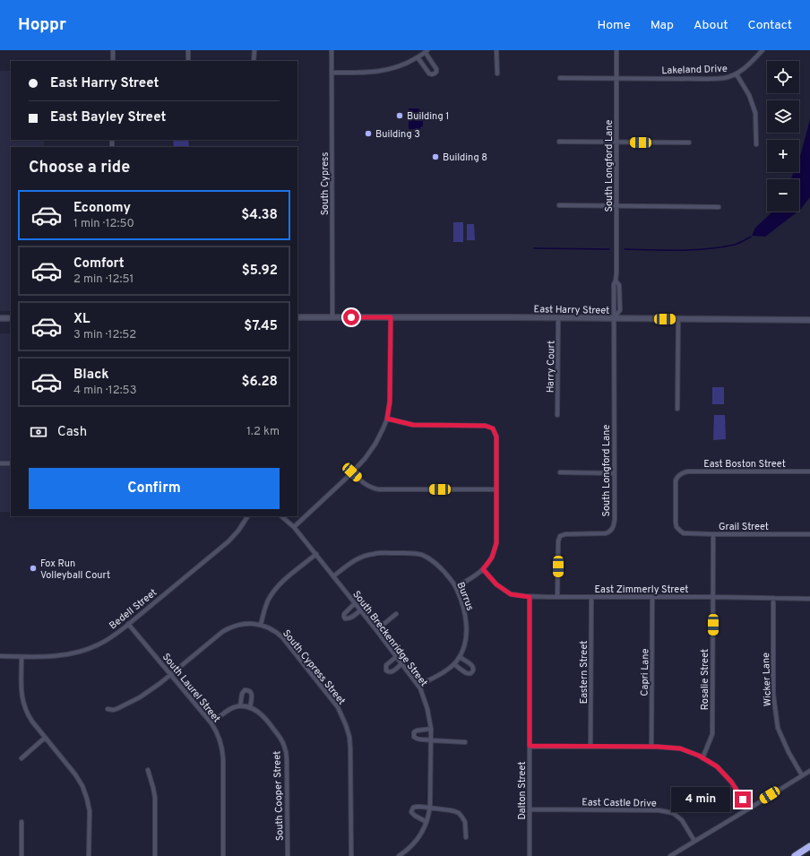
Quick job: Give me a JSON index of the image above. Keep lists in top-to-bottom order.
{
  "streets": {
    "main road": ["East Harry Street"],
    "street": [
      "Lakeland Drive",
      "South Longford Lane",
      "South Cypress",
      "Harry Court",
      "East Boston Street",
      "Grail Street",
      "East Zimmerly Street",
      "Burrus",
      "Bedell Street",
      "South Breckenridge Street",
      "South Cypress Street",
      "Eastern Street",
      "Capri Lane",
      "Rosalie Street",
      "Wicker Lane",
      "South Laurel Street",
      "Dalton Street",
      "South Cooper Street",
      "East Castle Drive"
    ]
  },
  "crossings": [
    ["Lakeland Drive", "South Longford Lane"],
    ["South Longford Lane", "East Harry Street"],
    ["South Longford Lane", "East Zimmerly Street"],
    ["South Cypress", "East Harry Street"],
    ["East Harry Street", "Harry Court"],
    ["East Boston Street", "Grail Street"],
    ["Grail Street", "Rosalie Street"],
    ["East Zimmerly Street", "Eastern Street"],
    ["East Zimmerly Street", "Capri Lane"],
    ["East Zimmerly Street", "Rosalie Street"],
    ["East Zimmerly Street", "Wicker Lane"],
    ["East Zimmerly Street", "Dalton Street"],
    ["Burrus", "South Breckenridge Street"],
    ["Bedell Street", "South Laurel Street"],
    ["Dalton Street", "East Castle Drive"]
  ],
  "places": [
    "Building 1",
    "Building 3",
    "Building 8",
    "Fox Run Volleyball Court"
  ],
  "page": {
    "header": "Hoppr",
    "nav": [
      "Home",
      "Map",
      "About",
      "Contact"
    ],
    "map_buttons": ["+", "−"],
    "banner": ["East Harry Street", "East Bayley Street"],
    "heading": "Choose a ride",
    "list": [
      {
        "name": "Economy",
        "note": "1 min · 12:50",
        "value": "$4.38"
      },
      {
        "name": "Comfort",
        "note": "2 min · 12:51",
        "value": "$5.92"
      },
      {
        "name": "XL",
        "note": "3 min · 12:52",
        "value": "$7.45"
      },
      {
        "name": "Black",
        "note": "4 min · 12:53",
        "value": "$6.28"
      }
    ],
    "pay": ["Cash", "1.2 km"],
    "buttons": "Confirm",
    "bubble": "4 min"
  }
}
